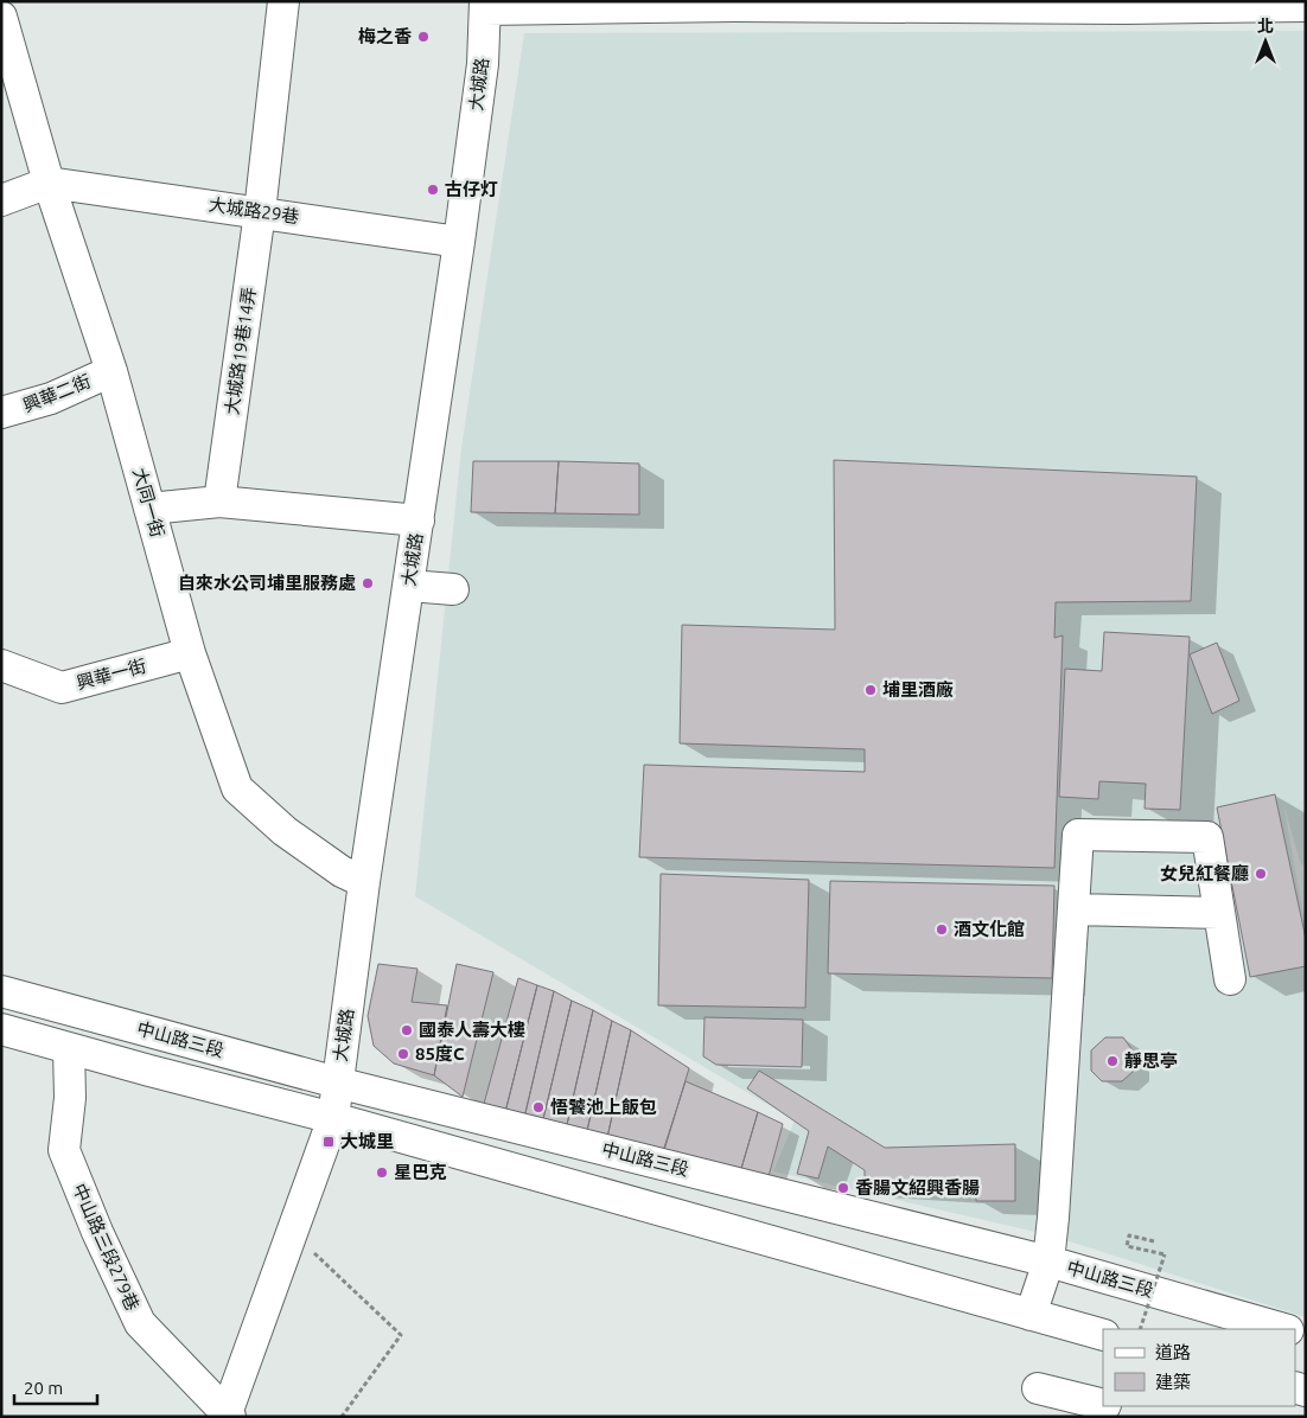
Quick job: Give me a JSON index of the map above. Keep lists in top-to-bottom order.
{
  "streets": {
    "street": [
      "大城路",
      "大城路29巷",
      "大城路19巷14弄",
      "興華二街",
      "大同一街",
      "興華一街",
      "中山路三段",
      "中山路三段279巷"
    ]
  },
  "crossings": [
    ["大城路", "大城路29巷"],
    ["大城路", "大同一街"],
    ["大城路", "中山路三段"],
    ["大城路", "中山路三段279巷"],
    ["大城路29巷", "大城路19巷14弄"],
    ["大城路29巷", "大同一街"],
    ["興華二街", "大同一街"],
    ["大同一街", "興華一街"],
    ["中山路三段", "中山路三段279巷"]
  ],
  "places": {
    "other": [
      "梅之香",
      "古仔灯",
      "自來水公司埔里服務處",
      "埔里酒廠",
      "女兒紅餐廳",
      "酒文化館",
      "國泰人壽大樓",
      "85度C",
      "靜思亭",
      "悟饕池上飯包",
      "星巴克",
      "香腸文紹興香腸"
    ],
    "transit": ["大城里"]
  },
  "legend": ["道路", "建築"],
  "scale_bar": "20 m",
  "north": "top"
}
